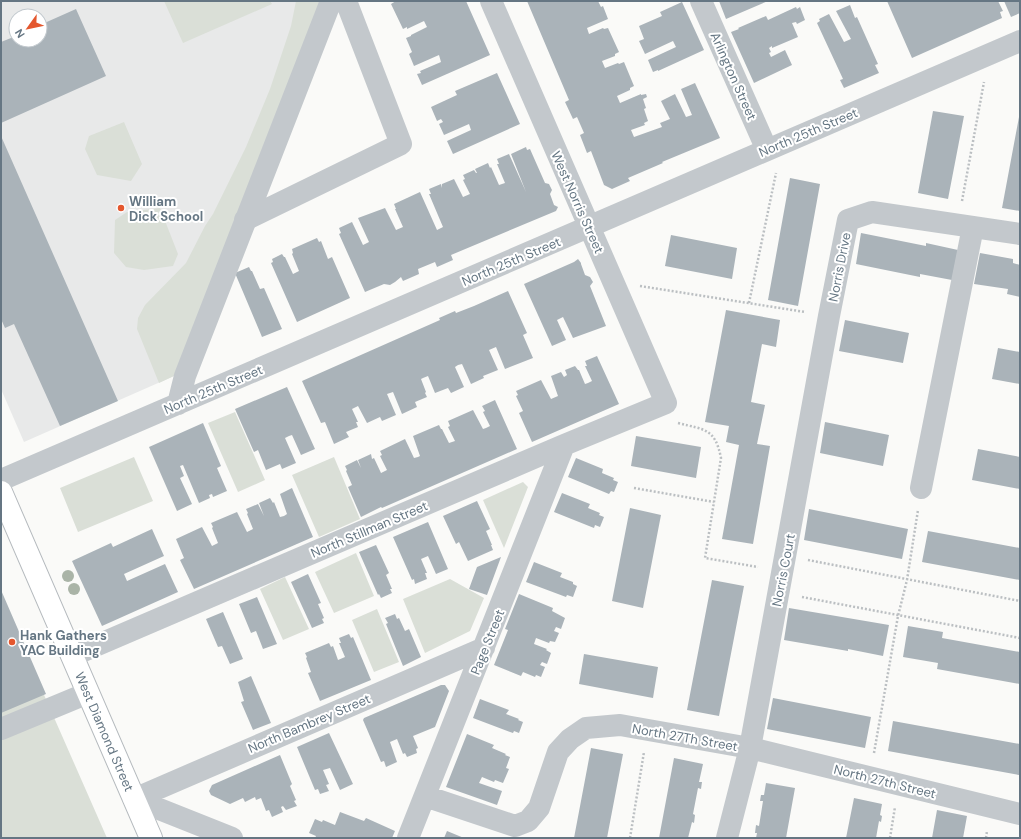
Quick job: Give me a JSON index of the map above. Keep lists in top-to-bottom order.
{
  "streets": {
    "main road": ["West Diamond Street"],
    "street": [
      "Arlington Street",
      "North 25th Street",
      "West Norris Street",
      "Norris Drive",
      "North Stillman Street",
      "Norris Court",
      "Page Street",
      "North Bambrey Street",
      "North 27Th Street",
      "North 27th Street"
    ]
  },
  "crossings": [
    ["Arlington Street", "North 25th Street"],
    ["North 25th Street", "West Norris Street"],
    ["West Norris Street", "North Stillman Street"],
    ["Norris Drive", "Norris Court"],
    ["North Stillman Street", "Page Street"],
    ["North Stillman Street", "West Diamond Street"],
    ["Norris Court", "North 27Th Street"],
    ["Norris Court", "North 27th Street"],
    ["Page Street", "North Bambrey Street"],
    ["Page Street", "North 27Th Street"],
    ["North Bambrey Street", "West Diamond Street"],
    ["North 27Th Street", "North 27th Street"]
  ],
  "places": ["William Dick School", "Hank Gathers YAC Building"],
  "north": "bottom left"
}
